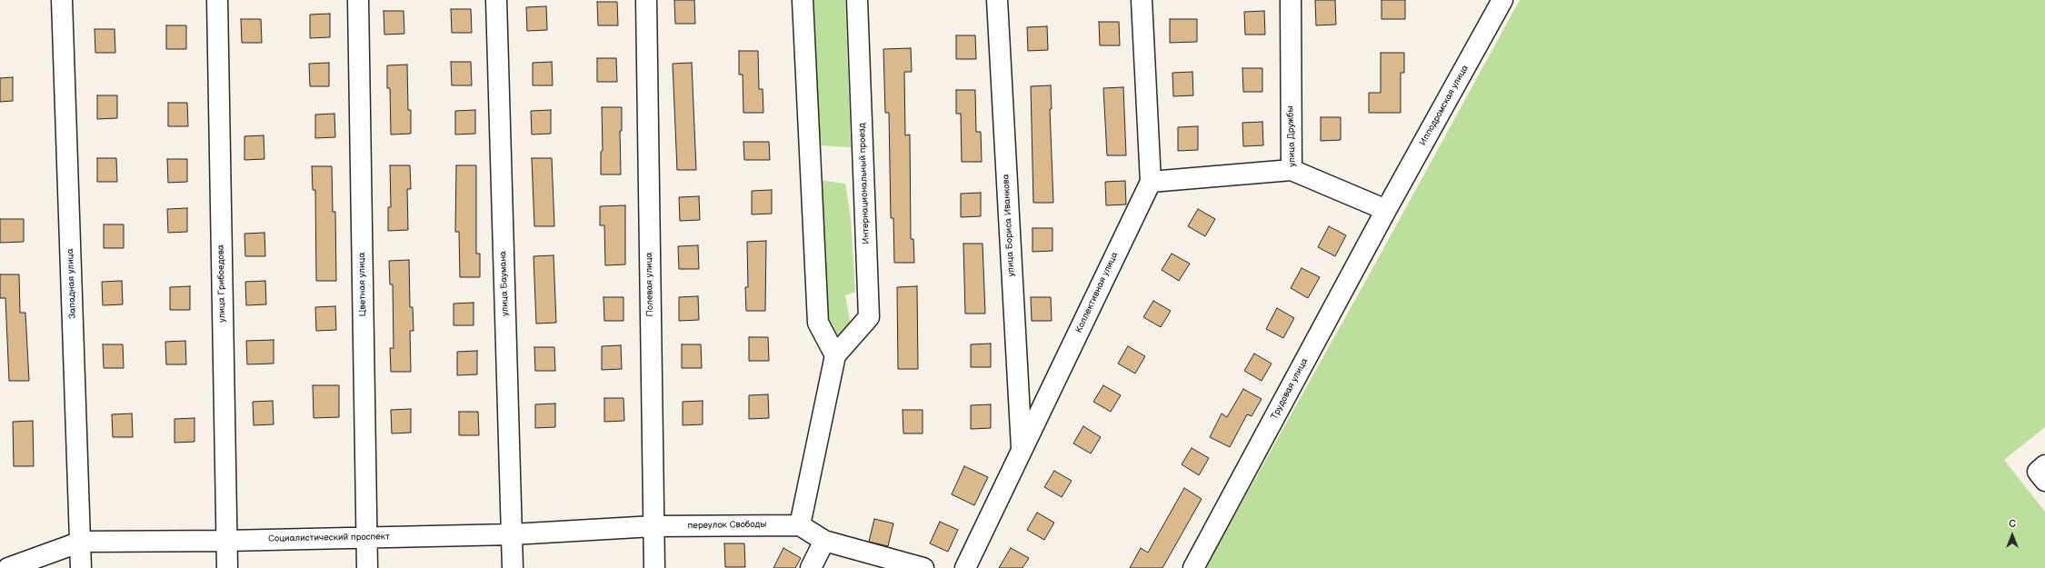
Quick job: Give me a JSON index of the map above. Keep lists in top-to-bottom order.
{
  "streets": {
    "street": [
      "Ипподромская улица",
      "улица Дружбы",
      "Интернациональный проезд",
      "улица Бориса Иванкова",
      "Западная улица",
      "улица Грибоедова",
      "улица Баумана",
      "Цветная улица",
      "Полевая улица",
      "Коллективная улица",
      "Трудовая улица",
      "переулок Свободы",
      "Социалистический проспект"
    ]
  },
  "crossings": [
    ["Ипподромская улица", "улица Дружбы"],
    ["Ипподромская улица", "Трудовая улица"],
    ["улица Дружбы", "Трудовая улица"],
    ["Интернациональный проезд", "переулок Свободы"],
    ["улица Бориса Иванкова", "Коллективная улица"],
    ["Западная улица", "Социалистический проспект"],
    ["улица Грибоедова", "Социалистический проспект"],
    ["улица Баумана", "Социалистический проспект"],
    ["Цветная улица", "Социалистический проспект"],
    ["Полевая улица", "переулок Свободы"],
    ["Полевая улица", "Социалистический проспект"],
    ["переулок Свободы", "Социалистический проспект"]
  ],
  "north": "top"
}
